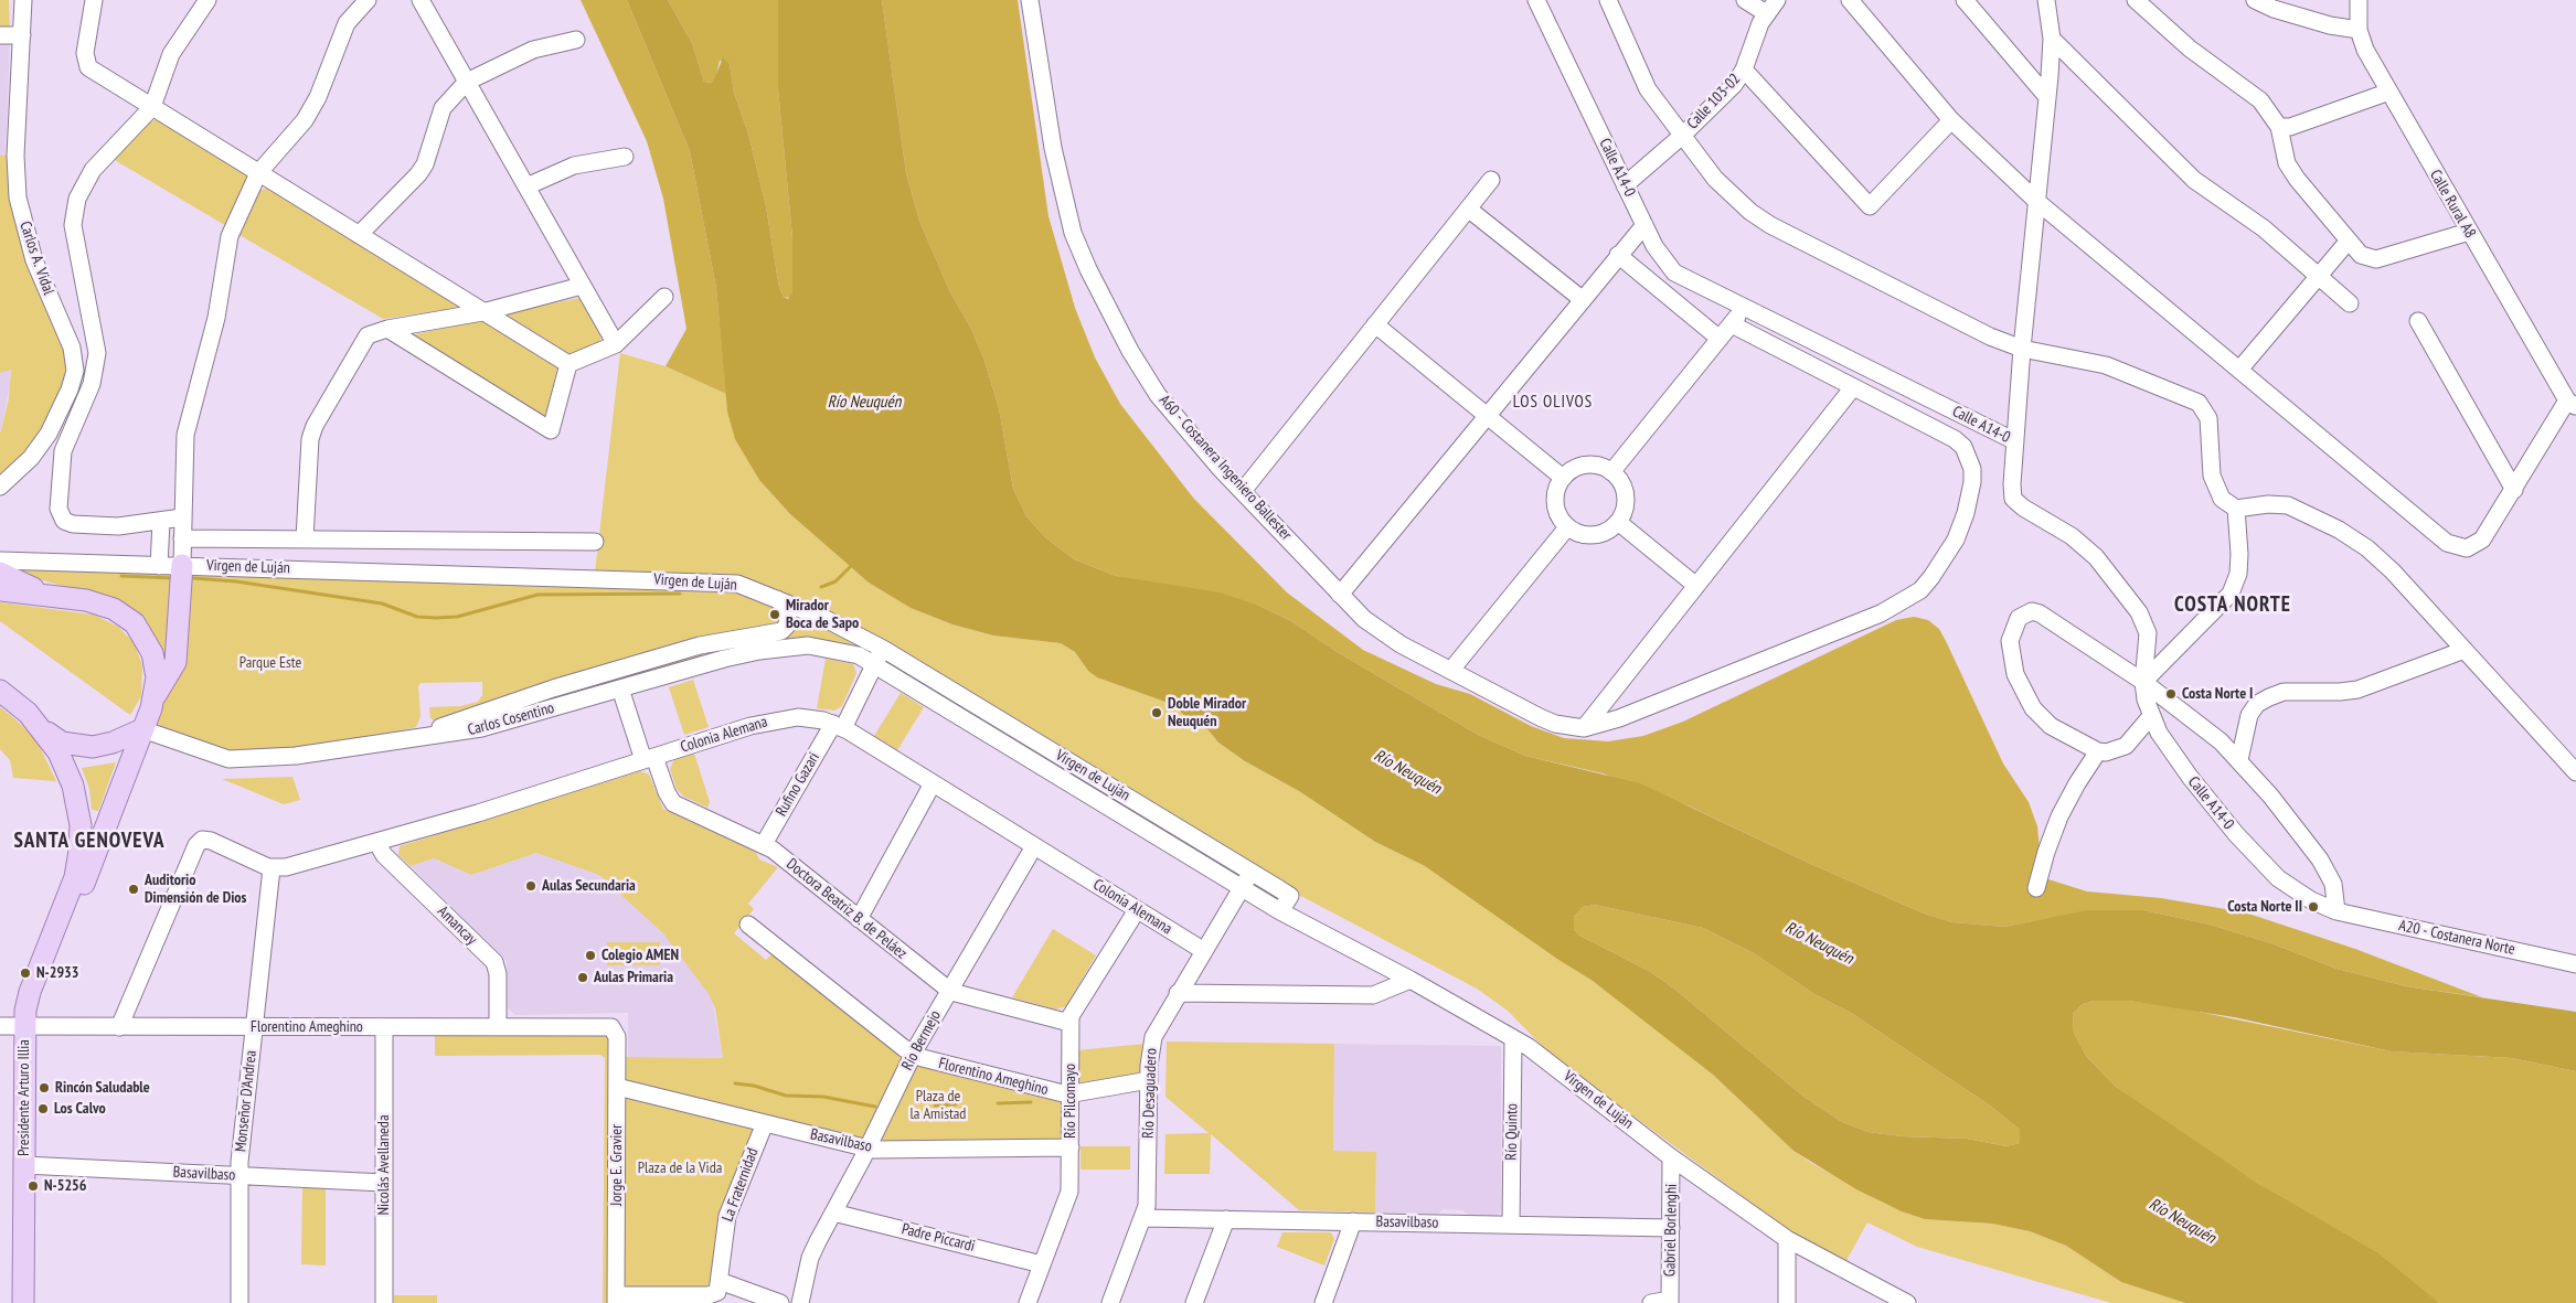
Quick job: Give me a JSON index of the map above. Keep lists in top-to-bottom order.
{
  "streets": {
    "main road": ["Presidente Arturo Illia"],
    "street": [
      "Calle 103-02",
      "Calle A14-0",
      "Calle Rural A8",
      "Carlos A. Vidal",
      "A60 - Costanera Ingeniero Ballester",
      "Virgen de Luján",
      "Carlos Cosentino",
      "Colonia Alemana",
      "Rufino Gazari",
      "Doctora Beatriz B. de Peláez",
      "Amancay",
      "A20 - Costanera Norte",
      "Florentino Ameghino",
      "Río Bermejo",
      "Río Desaguadero",
      "Monseñor D'Andrea",
      "Río Pilcomayo",
      "Río Quinto",
      "Basavilbaso",
      "Nicolás Avellaneda",
      "Jorge E. Gravier",
      "La Fraternidad",
      "Gabriel Borlenghi",
      "Padre Piccardi"
    ]
  },
  "crossings": [
    ["Calle 103-02", "Calle A14-0"],
    ["Calle A14-0", "A20 - Costanera Norte"],
    ["Virgen de Luján", "Carlos Cosentino"],
    ["Virgen de Luján", "Rufino Gazari"],
    ["Virgen de Luján", "Río Desaguadero"],
    ["Virgen de Luján", "Río Quinto"],
    ["Virgen de Luján", "Gabriel Borlenghi"],
    ["Carlos Cosentino", "Rufino Gazari"],
    ["Carlos Cosentino", "Doctora Beatriz B. de Peláez"],
    ["Carlos Cosentino", "Presidente Arturo Illia"],
    ["Colonia Alemana", "Rufino Gazari"],
    ["Colonia Alemana", "Doctora Beatriz B. de Peláez"],
    ["Colonia Alemana", "Amancay"],
    ["Colonia Alemana", "Río Bermejo"],
    ["Colonia Alemana", "Río Desaguadero"],
    ["Colonia Alemana", "Monseñor D'Andrea"],
    ["Colonia Alemana", "Río Pilcomayo"],
    ["Rufino Gazari", "Doctora Beatriz B. de Peláez"],
    ["Doctora Beatriz B. de Peláez", "Río Bermejo"],
    ["Doctora Beatriz B. de Peláez", "Río Pilcomayo"],
    ["Amancay", "Florentino Ameghino"],
    ["Florentino Ameghino", "Río Bermejo"],
    ["Florentino Ameghino", "Río Desaguadero"],
    ["Florentino Ameghino", "Presidente Arturo Illia"],
    ["Florentino Ameghino", "Monseñor D'Andrea"],
    ["Florentino Ameghino", "Río Pilcomayo"],
    ["Florentino Ameghino", "Nicolás Avellaneda"],
    ["Florentino Ameghino", "Jorge E. Gravier"],
    ["Río Bermejo", "Basavilbaso"],
    ["Río Bermejo", "Padre Piccardi"],
    ["Río Desaguadero", "Basavilbaso"],
    ["Presidente Arturo Illia", "Basavilbaso"],
    ["Monseñor D'Andrea", "Basavilbaso"],
    ["Río Pilcomayo", "Basavilbaso"],
    ["Río Pilcomayo", "Padre Piccardi"],
    ["Río Quinto", "Basavilbaso"],
    ["Basavilbaso", "Nicolás Avellaneda"],
    ["Basavilbaso", "Jorge E. Gravier"],
    ["Basavilbaso", "La Fraternidad"],
    ["Basavilbaso", "Gabriel Borlenghi"]
  ],
  "districts": ["LOS OLIVOS", "COSTA NORTE", "SANTA GENOVEVA"],
  "water": ["Río Neuquén"],
  "parks": ["Parque Este", "Plaza de la Amistad", "Plaza de la Vida"],
  "places": [
    "Mirador Boca de Sapo",
    "Costa Norte I",
    "Doble Mirador Neuquén",
    "Aulas Secundaria",
    "Auditorio Dimensión de Dios",
    "Costa Norte II",
    "Colegio AMEN",
    "N-2933",
    "Aulas Primaria",
    "Rincón Saludable",
    "Los Calvo",
    "N-5256"
  ]
}
